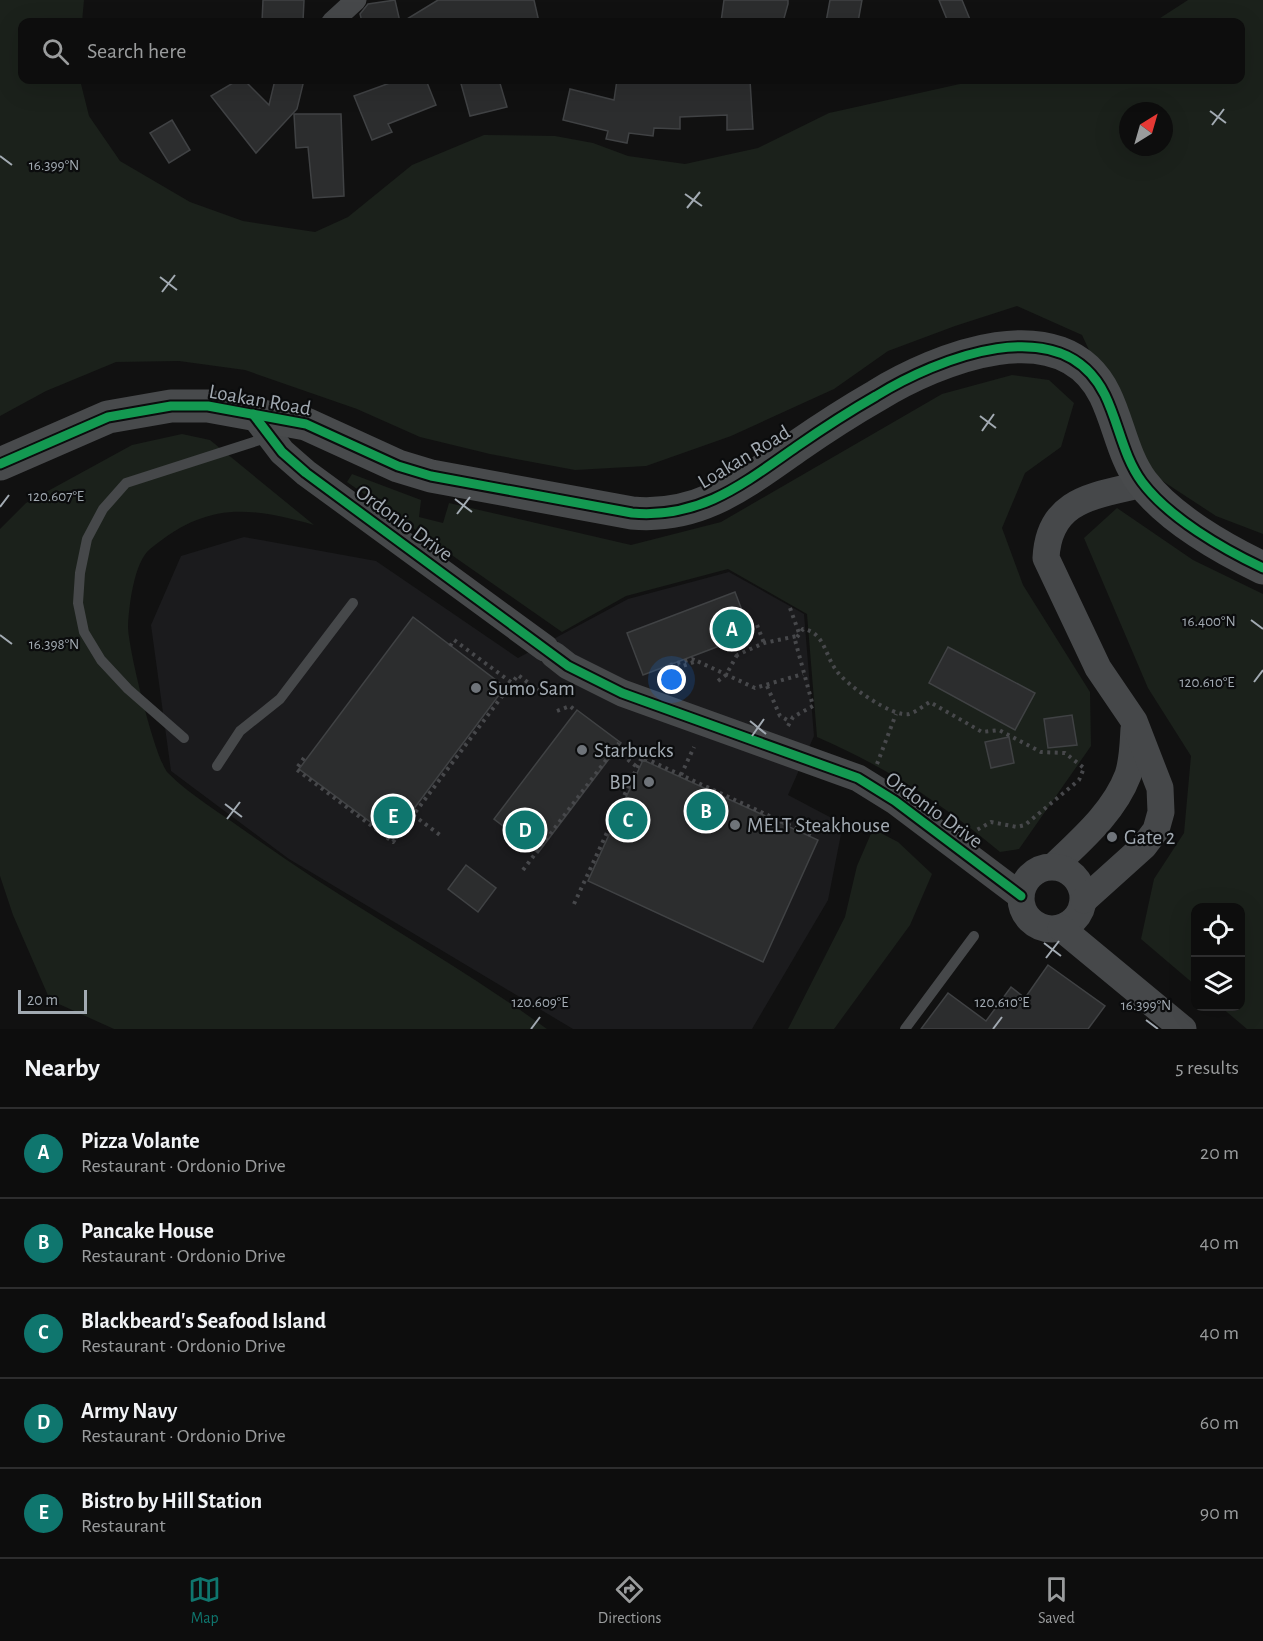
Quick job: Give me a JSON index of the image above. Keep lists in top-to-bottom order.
{
  "streets": {
    "main road": ["Loakan Road"],
    "street": ["Ordonio Drive"]
  },
  "crossings": [
    ["Loakan Road", "Ordonio Drive"]
  ],
  "places": [
    "Sumo Sam",
    "Starbucks",
    "BPI",
    "MELT Steakhouse",
    "Gate 2"
  ],
  "scale_bar": "20 m",
  "north": "top right",
  "page": {
    "search": "Search here",
    "pins": [
      "A",
      "B",
      "E",
      "C",
      "D"
    ],
    "scale": "20 m",
    "heading": ["Nearby", "5 results"],
    "list": [
      {
        "mark": "A",
        "name": "Pizza Volante",
        "note": "Restaurant · Ordonio Drive",
        "value": "20 m"
      },
      {
        "mark": "B",
        "name": "Pancake House",
        "note": "Restaurant · Ordonio Drive",
        "value": "40 m"
      },
      {
        "mark": "C",
        "name": "Blackbeard's Seafood Island",
        "note": "Restaurant · Ordonio Drive",
        "value": "40 m"
      },
      {
        "mark": "D",
        "name": "Army Navy",
        "note": "Restaurant · Ordonio Drive",
        "value": "60 m"
      },
      {
        "mark": "E",
        "name": "Bistro by Hill Station",
        "note": "Restaurant",
        "value": "90 m"
      }
    ],
    "nav": ["Map", "Directions", "Saved"]
  },
  "coordinates": [
    "16.399°N",
    "120.607°E",
    "16.400°N",
    "16.398°N",
    "120.610°E",
    "120.609°E"
  ]
}
